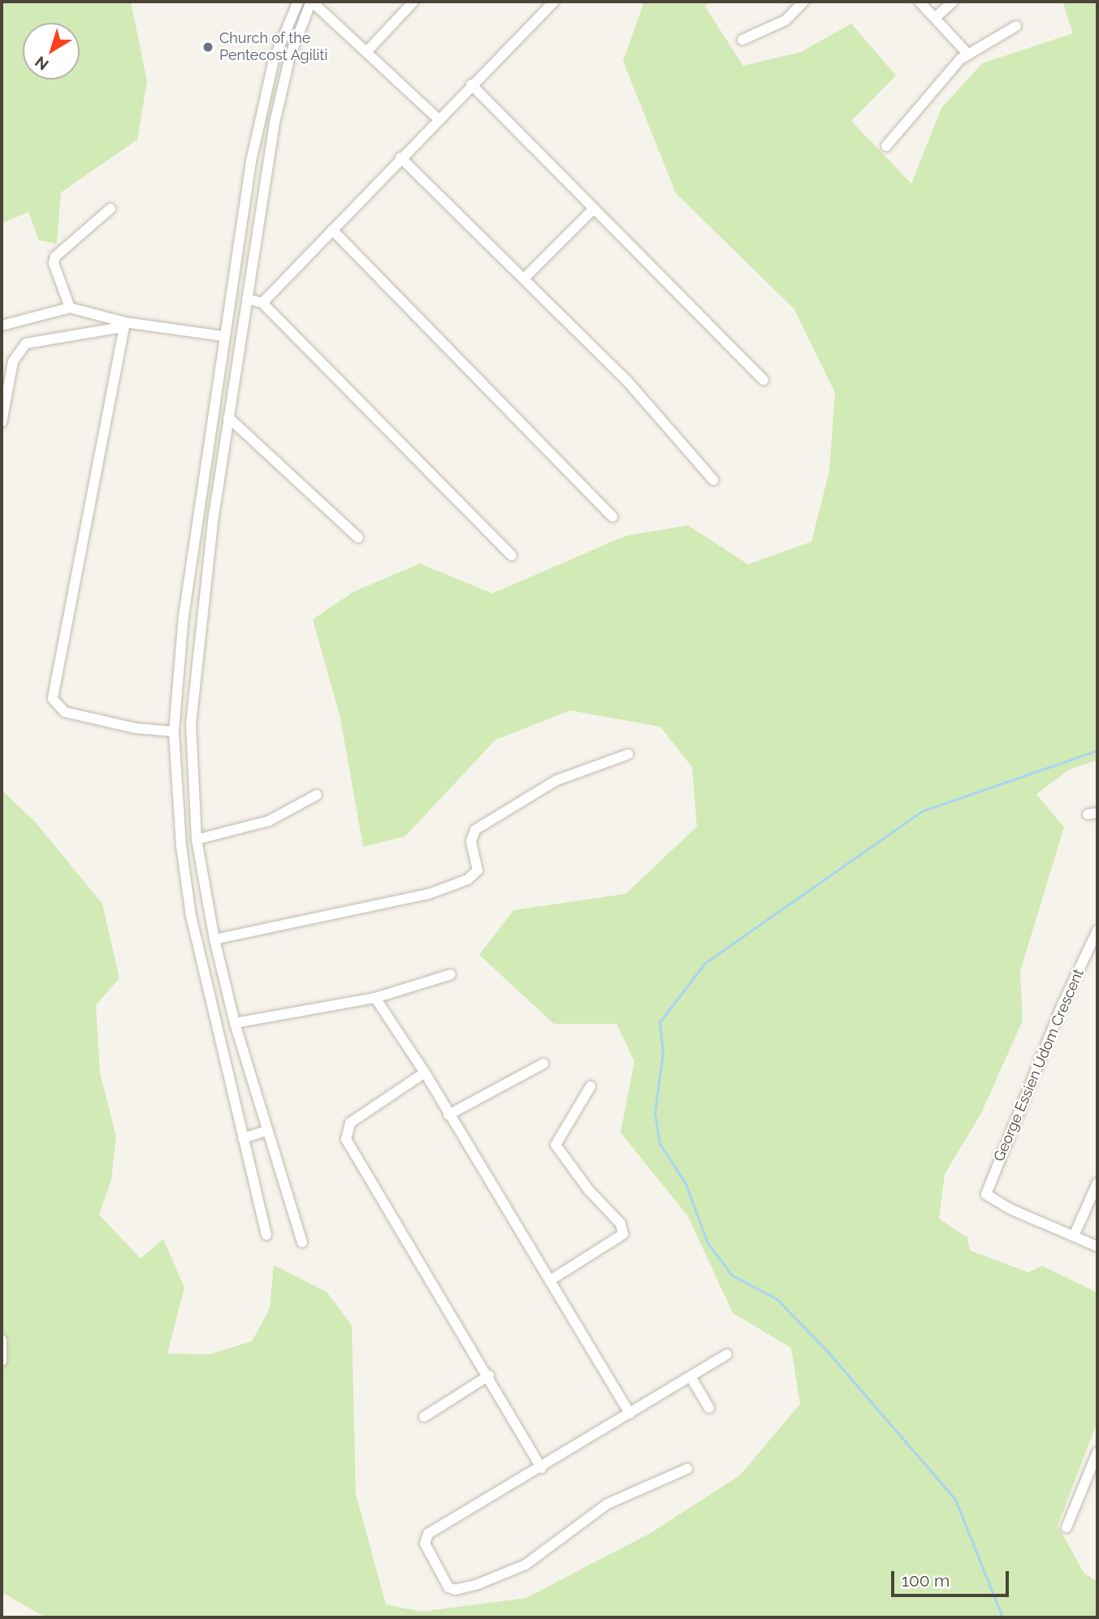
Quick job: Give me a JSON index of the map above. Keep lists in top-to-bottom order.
{
  "streets": {
    "street": ["George Essien Udom Crescent"]
  },
  "places": ["Church of the Pentecost Agiliti"],
  "scale_bar": "100 m",
  "north": "bottom left"
}
